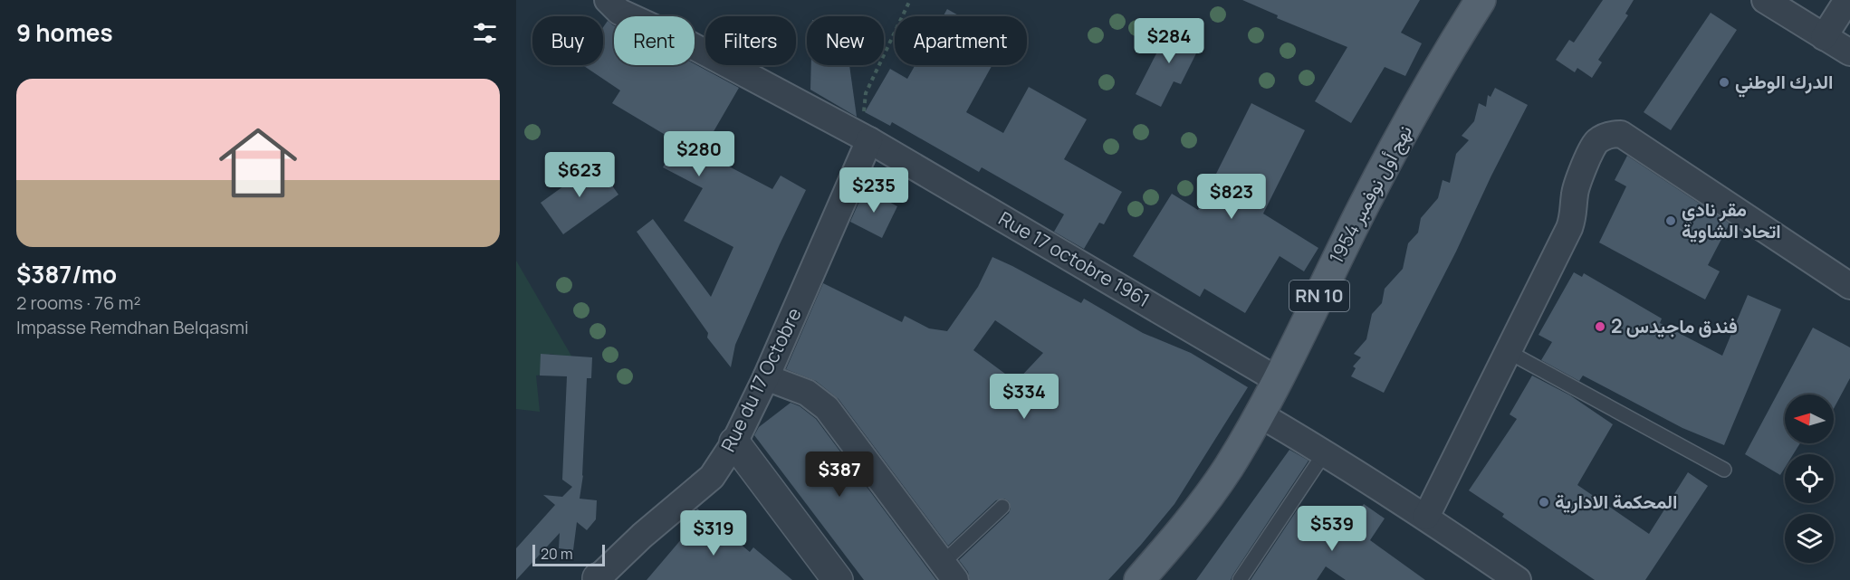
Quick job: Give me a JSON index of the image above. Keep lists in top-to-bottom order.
{
  "streets": {
    "main road": ["نهج أول نوفمبر 1954", "RN 10"],
    "street": ["Rue 17 octobre 1961", "Rue du 17 Octobre"]
  },
  "crossings": [
    ["نهج أول نوفمبر 1954", "Rue 17 octobre 1961"],
    ["Rue 17 octobre 1961", "Rue du 17 Octobre"]
  ],
  "places": [
    "الدرك الوطني",
    "مقر نادي اتحاد الشاوية",
    "فندق ماجيدس 2",
    "المحكمة الادارية"
  ],
  "scale_bar": "20 m",
  "north": "left",
  "page": {
    "heading": "9 homes",
    "chip": [
      "Buy",
      "Rent",
      "Filters",
      "New",
      "Apartment"
    ],
    "price": [
      "$284",
      "$280",
      "$623",
      "$235",
      "$823",
      "$334",
      "$387",
      "$539",
      "$319"
    ],
    "list": [
      {
        "name": "$387/mo",
        "note": "2 rooms · 76 m² · Impasse Remdhan Belqasmi"
      }
    ],
    "scale": "20 m"
  }
}
